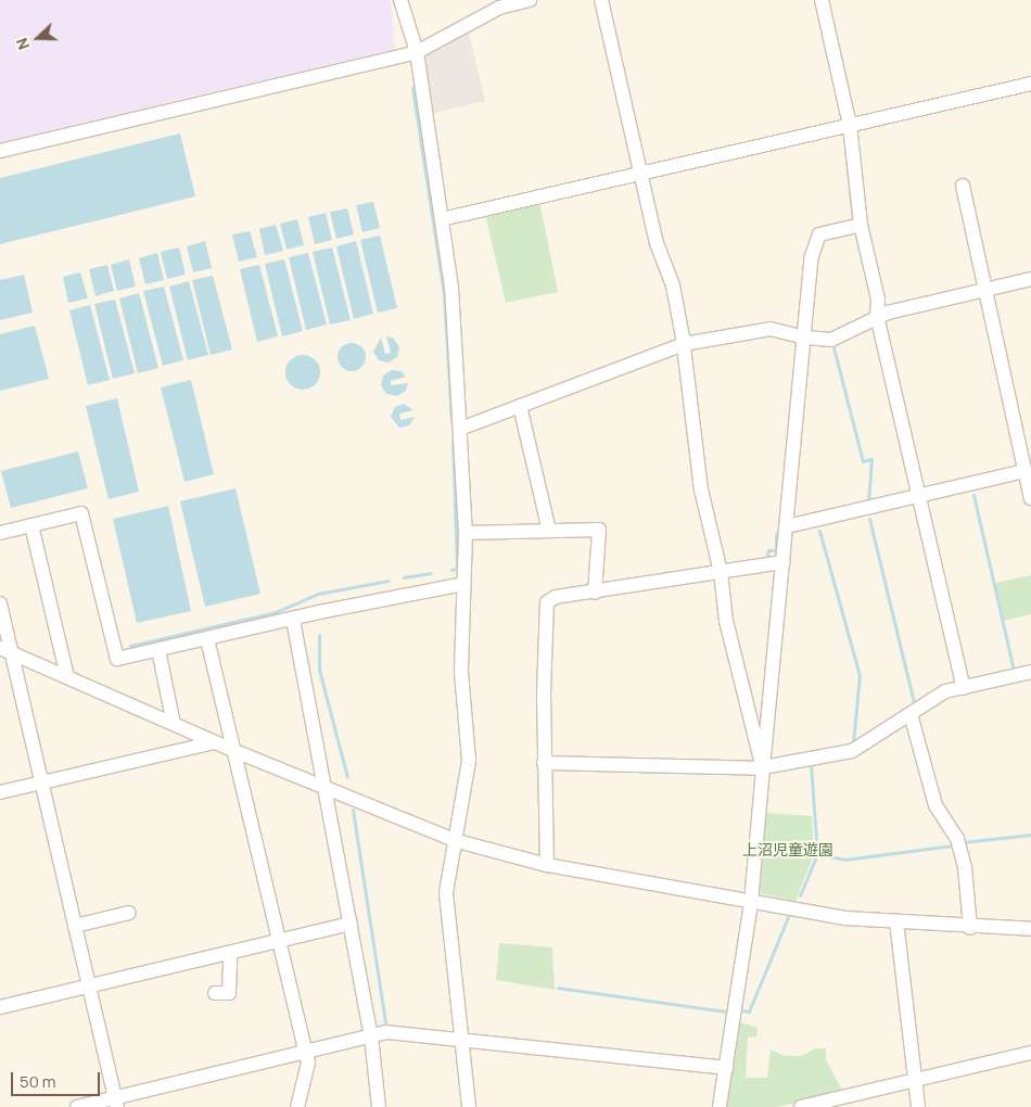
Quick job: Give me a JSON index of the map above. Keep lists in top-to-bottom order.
{
  "parks": ["上沼児童遊園"],
  "scale_bar": "50 m",
  "north": "left"
}
